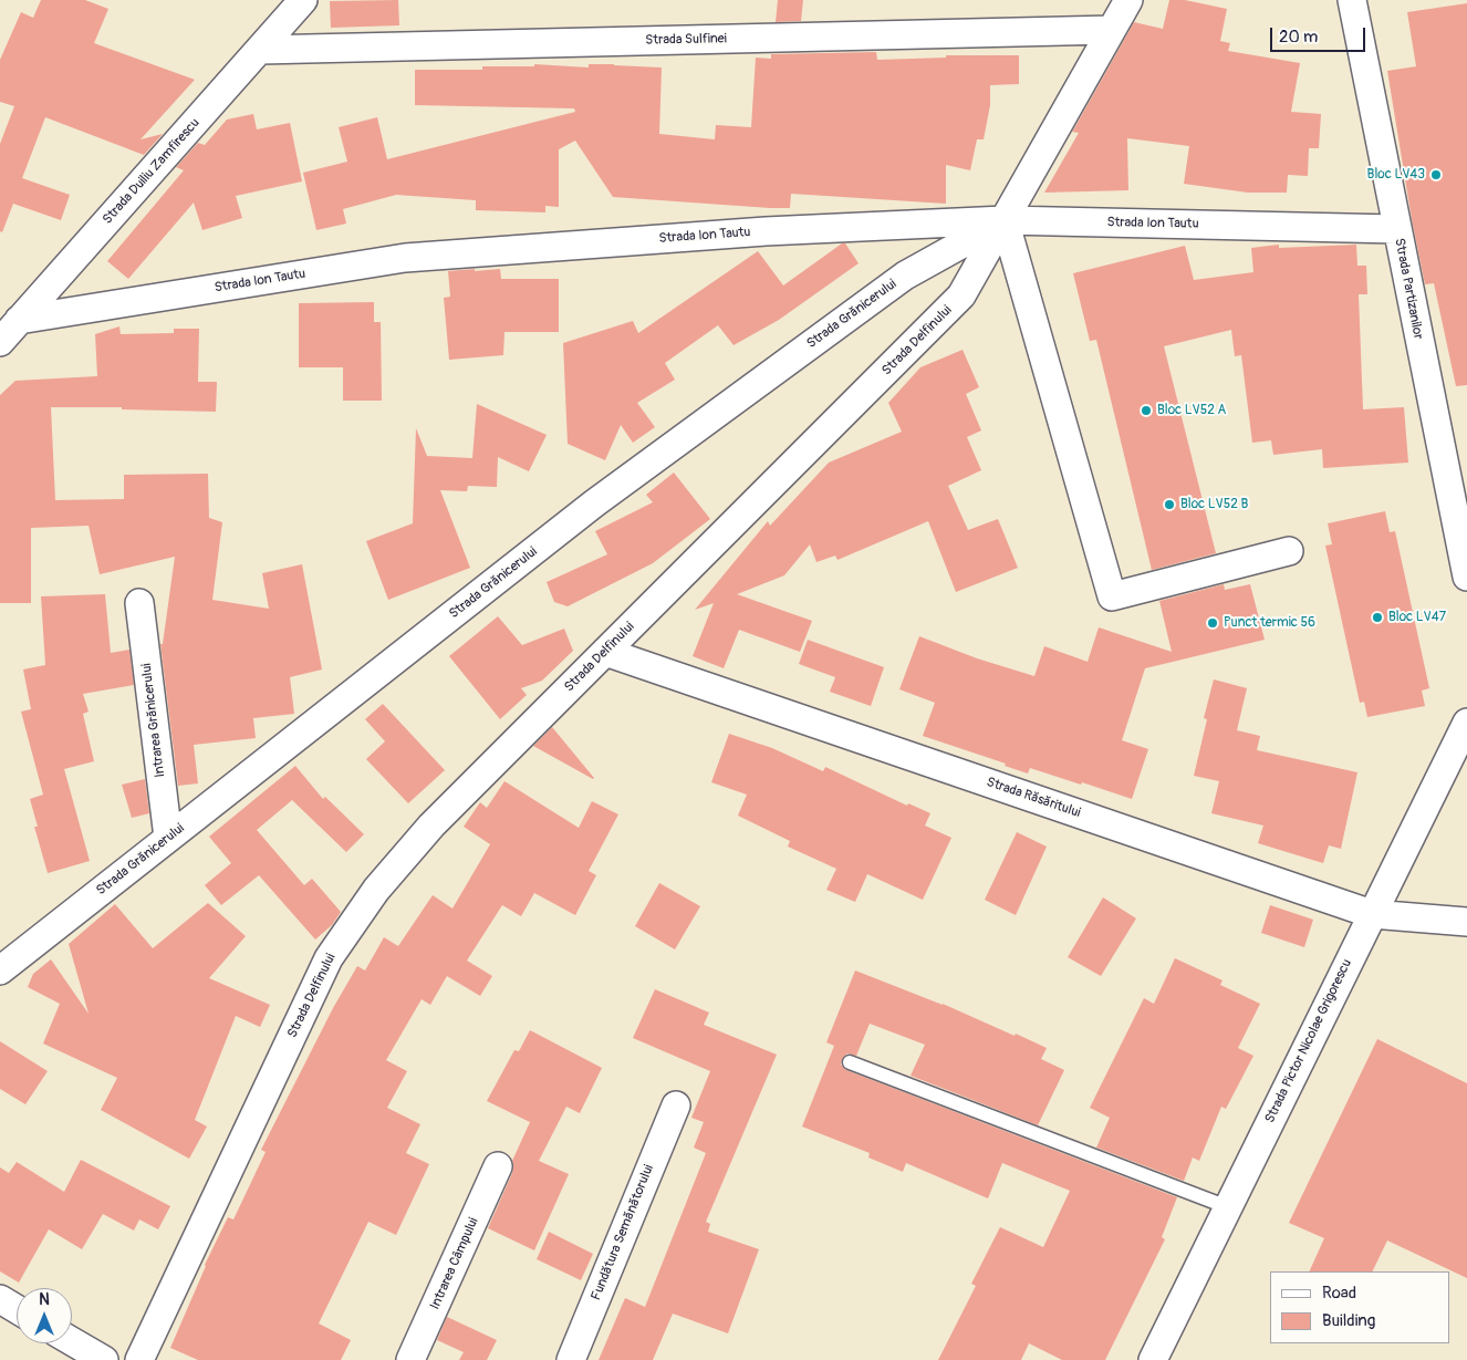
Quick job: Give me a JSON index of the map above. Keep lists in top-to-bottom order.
{
  "streets": {
    "street": [
      "Strada Sulfinei",
      "Strada Duiliu Zamfirescu",
      "Strada Ion Tautu",
      "Strada Partizanilor",
      "Strada Grănicerului",
      "Strada Delfinului",
      "Intrarea Grănicerului",
      "Strada Răsăritului",
      "Strada Pictor Nicolae Grigorescu",
      "Fundătura Semănătorului",
      "Intrarea Câmpului"
    ]
  },
  "crossings": [
    ["Strada Sulfinei", "Strada Duiliu Zamfirescu"],
    ["Strada Sulfinei", "Strada Delfinului"],
    ["Strada Duiliu Zamfirescu", "Strada Ion Tautu"],
    ["Strada Ion Tautu", "Strada Partizanilor"],
    ["Strada Ion Tautu", "Strada Grănicerului"],
    ["Strada Ion Tautu", "Strada Delfinului"],
    ["Strada Grănicerului", "Strada Delfinului"],
    ["Strada Grănicerului", "Intrarea Grănicerului"],
    ["Strada Delfinului", "Strada Răsăritului"],
    ["Strada Răsăritului", "Strada Pictor Nicolae Grigorescu"]
  ],
  "places": [
    "Bloc LV43",
    "Bloc LV52 A",
    "Bloc LV52 B",
    "Bloc LV47",
    "Punct termic 56"
  ],
  "legend": ["Road", "Building"],
  "scale_bar": "20 m",
  "north": "top"
}
